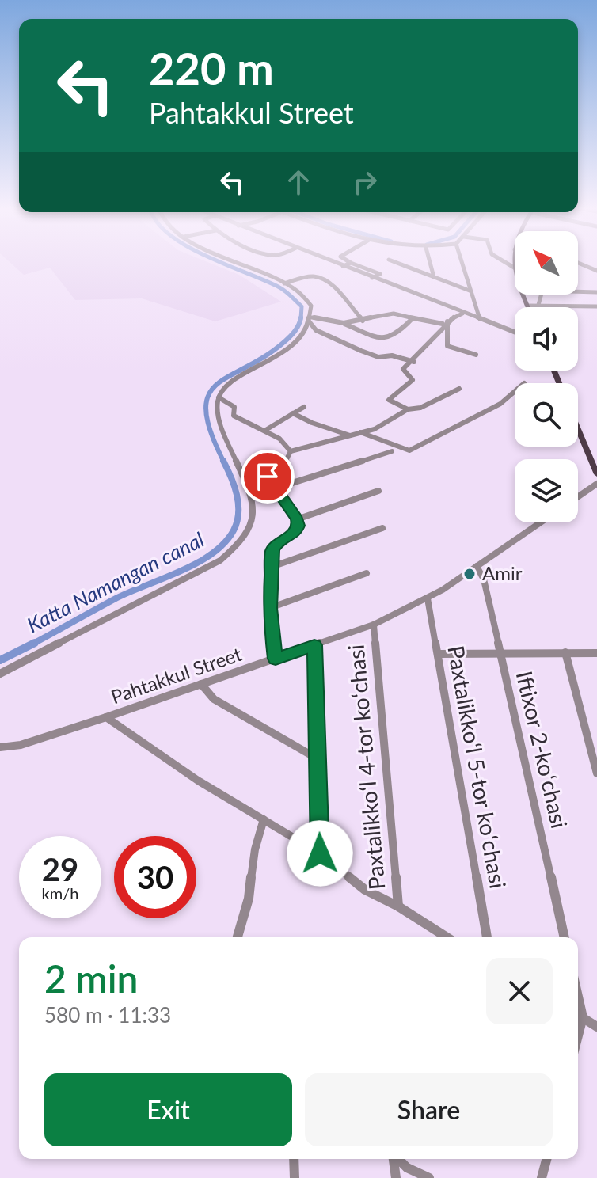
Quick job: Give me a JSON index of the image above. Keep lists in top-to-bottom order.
{
  "streets": {
    "street": [
      "Pahtakkul Street",
      "Iftixor 2-koʻchasi",
      "Paxtalikkoʻl 4-tor koʻchasi",
      "Paxtalikkoʻl 5-tor koʻchasi"
    ]
  },
  "crossings": [
    ["Pahtakkul Street", "Iftixor 2-koʻchasi"],
    ["Pahtakkul Street", "Paxtalikkoʻl 4-tor koʻchasi"],
    ["Pahtakkul Street", "Paxtalikkoʻl 5-tor koʻchasi"]
  ],
  "water": ["Katta Namangan canal"],
  "places": ["Amir"],
  "north": "top left",
  "page": {
    "turn": ["220 m", "Pahtakkul Street"],
    "speed": "29 km/h",
    "limit": "30",
    "heading": ["2 min", "580 m · 11:33"],
    "buttons": ["Exit", "Share"]
  }
}
